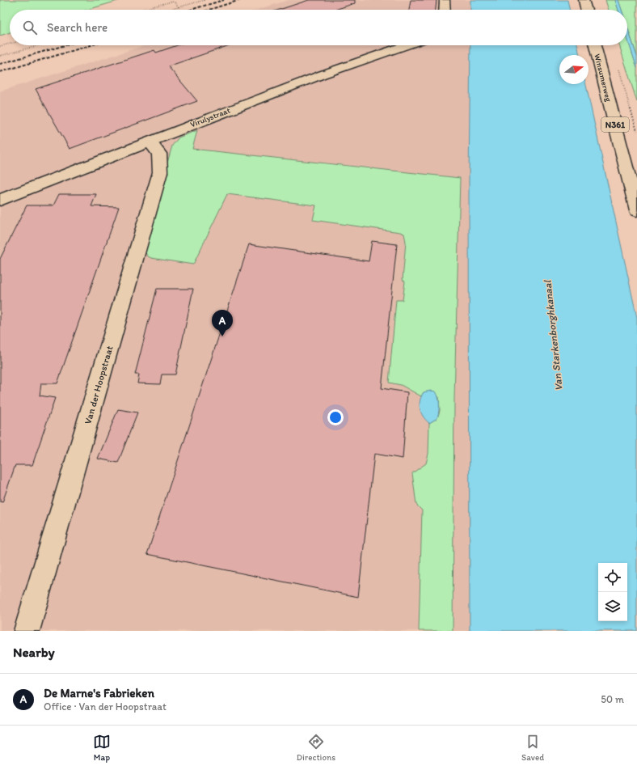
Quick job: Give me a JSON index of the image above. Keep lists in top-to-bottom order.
{
  "streets": {
    "street": [
      "Winsumerweg",
      "Virulystraat",
      "N361",
      "Van der Hoopstraat"
    ]
  },
  "crossings": [
    ["Virulystraat", "Van der Hoopstraat"]
  ],
  "water": ["Van Starkenborghkanaal"],
  "north": "right",
  "page": {
    "search": "Search here",
    "pins": "A",
    "heading": "Nearby",
    "list": [
      {
        "mark": "A",
        "name": "De Marne's Fabrieken",
        "note": "Office · Van der Hoopstraat",
        "value": "50 m"
      }
    ],
    "nav": ["Map", "Directions", "Saved"]
  }
}
